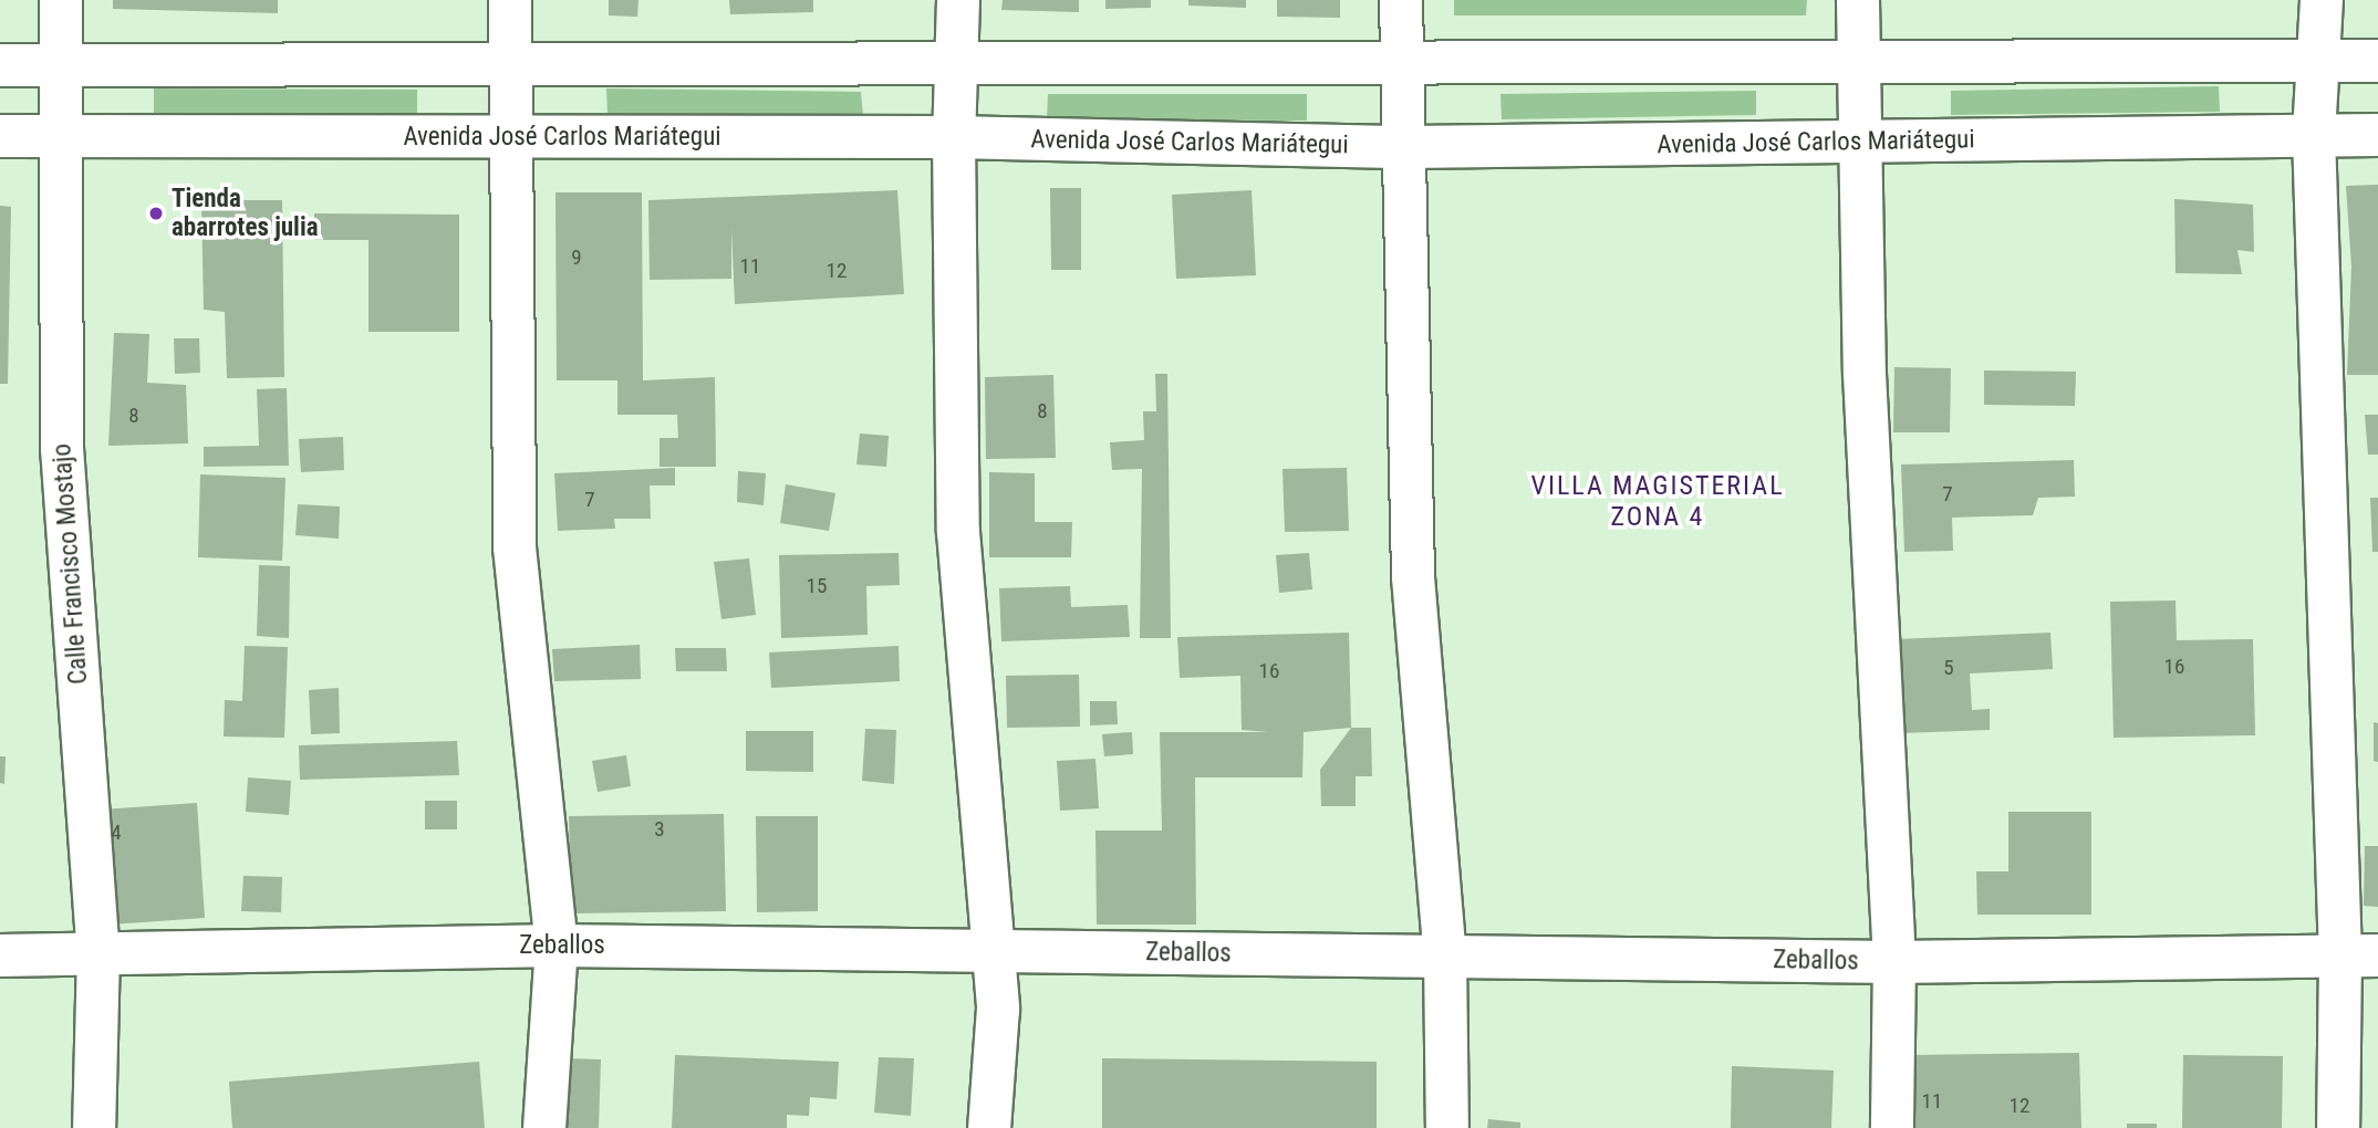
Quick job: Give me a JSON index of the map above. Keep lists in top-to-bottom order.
{
  "streets": {
    "street": ["Avenida José Carlos Mariátegui", "Calle Francisco Mostajo", "Zeballos"]
  },
  "crossings": [
    ["Avenida José Carlos Mariátegui", "Calle Francisco Mostajo"],
    ["Calle Francisco Mostajo", "Zeballos"]
  ],
  "districts": ["VILLA MAGISTERIAL ZONA 4"],
  "places": ["Tienda abarrotes julia"],
  "house_numbers": [
    "9",
    "11",
    "12",
    "8",
    "8",
    "7",
    "7",
    "15",
    "16",
    "5",
    "16",
    "3",
    "4",
    "11",
    "12"
  ]
}
